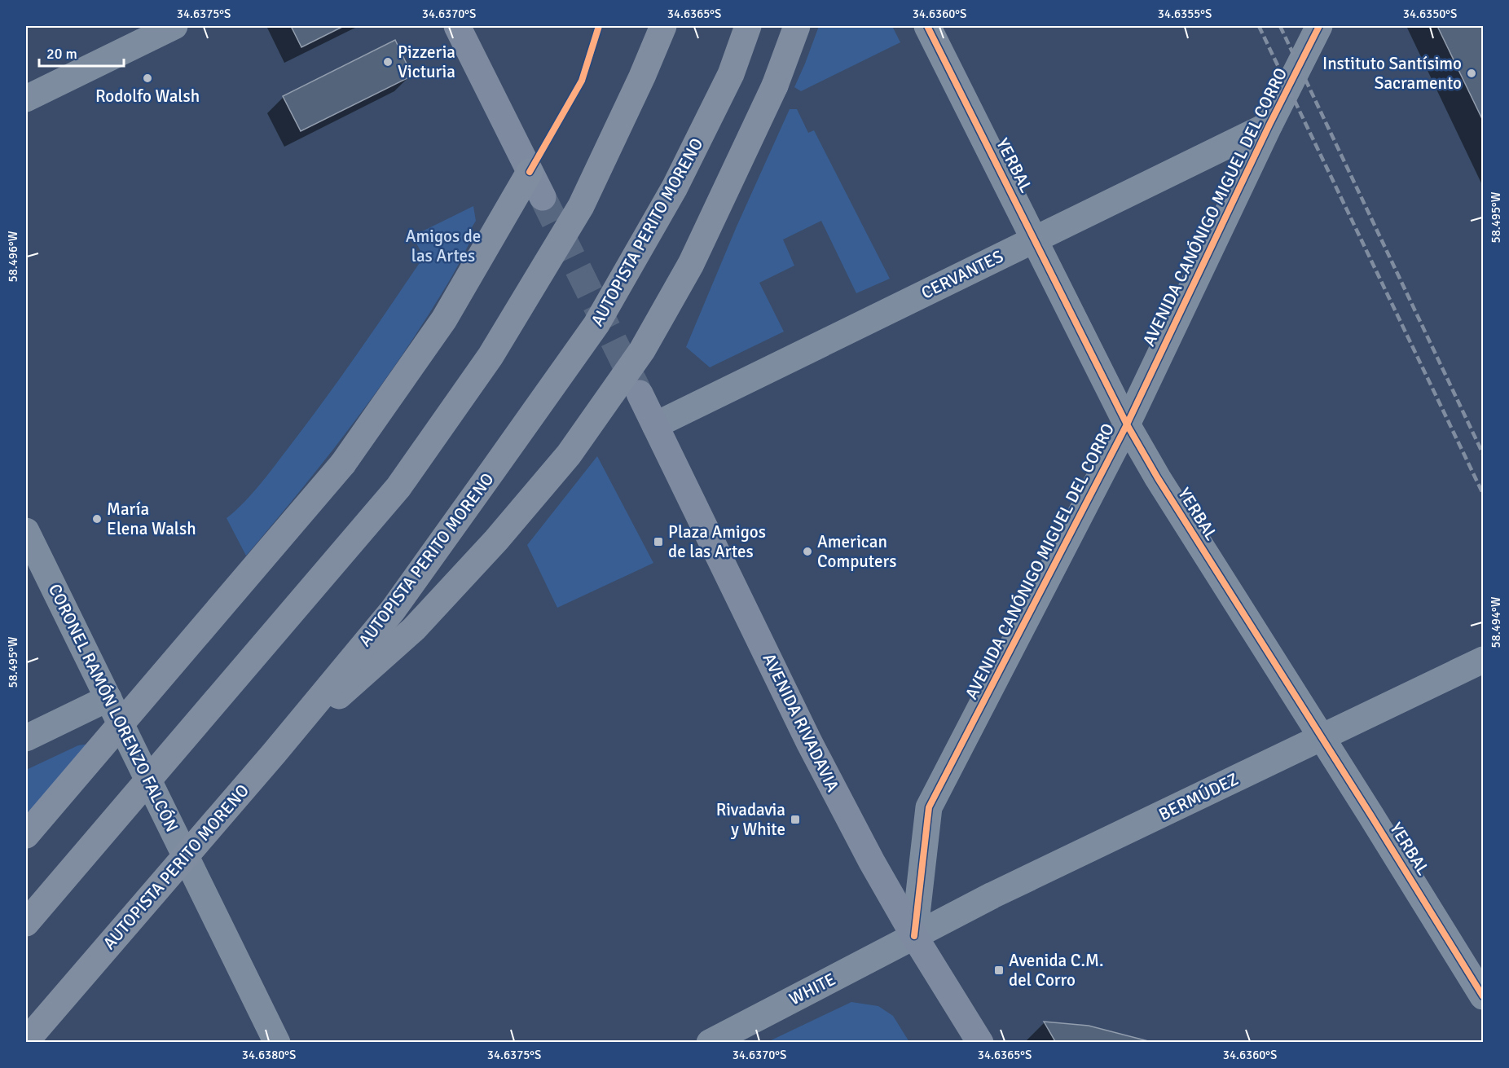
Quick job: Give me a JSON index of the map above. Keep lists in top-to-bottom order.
{
  "streets": {
    "highway": ["AUTOPISTA PERITO MORENO"],
    "main road": ["AVENIDA RIVADAVIA"],
    "street": [
      "YERBAL",
      "AVENIDA CANÓNIGO MIGUEL DEL CORRO",
      "CERVANTES",
      "CORONEL RAMÓN LORENZO FALCÓN",
      "BERMÚDEZ",
      "WHITE"
    ]
  },
  "crossings": [
    ["YERBAL", "AVENIDA CANÓNIGO MIGUEL DEL CORRO"],
    ["YERBAL", "CERVANTES"],
    ["YERBAL", "BERMÚDEZ"],
    ["AVENIDA CANÓNIGO MIGUEL DEL CORRO", "CERVANTES"],
    ["AVENIDA CANÓNIGO MIGUEL DEL CORRO", "AVENIDA RIVADAVIA"],
    ["AVENIDA CANÓNIGO MIGUEL DEL CORRO", "BERMÚDEZ"],
    ["AVENIDA CANÓNIGO MIGUEL DEL CORRO", "WHITE"],
    ["CERVANTES", "AVENIDA RIVADAVIA"],
    ["AVENIDA RIVADAVIA", "BERMÚDEZ"],
    ["AVENIDA RIVADAVIA", "WHITE"],
    ["BERMÚDEZ", "WHITE"]
  ],
  "parks": ["Amigos de las Artes"],
  "places": {
    "other": [
      "Pizzeria Victuria",
      "Instituto Santísimo Sacramento",
      "Rodolfo Walsh",
      "María Elena Walsh",
      "American Computers"
    ],
    "transit": ["Plaza Amigos de las Artes", "Rivadavia y White", "Avenida C.M. del Corro"]
  },
  "scale_bar": "20 m",
  "coordinates": [
    "34.6375°S",
    "34.6370°S",
    "34.6365°S",
    "34.6360°S",
    "34.6355°S",
    "34.6350°S",
    "58.495°W",
    "58.496°W",
    "58.494°W",
    "34.6380°S"
  ]
}
